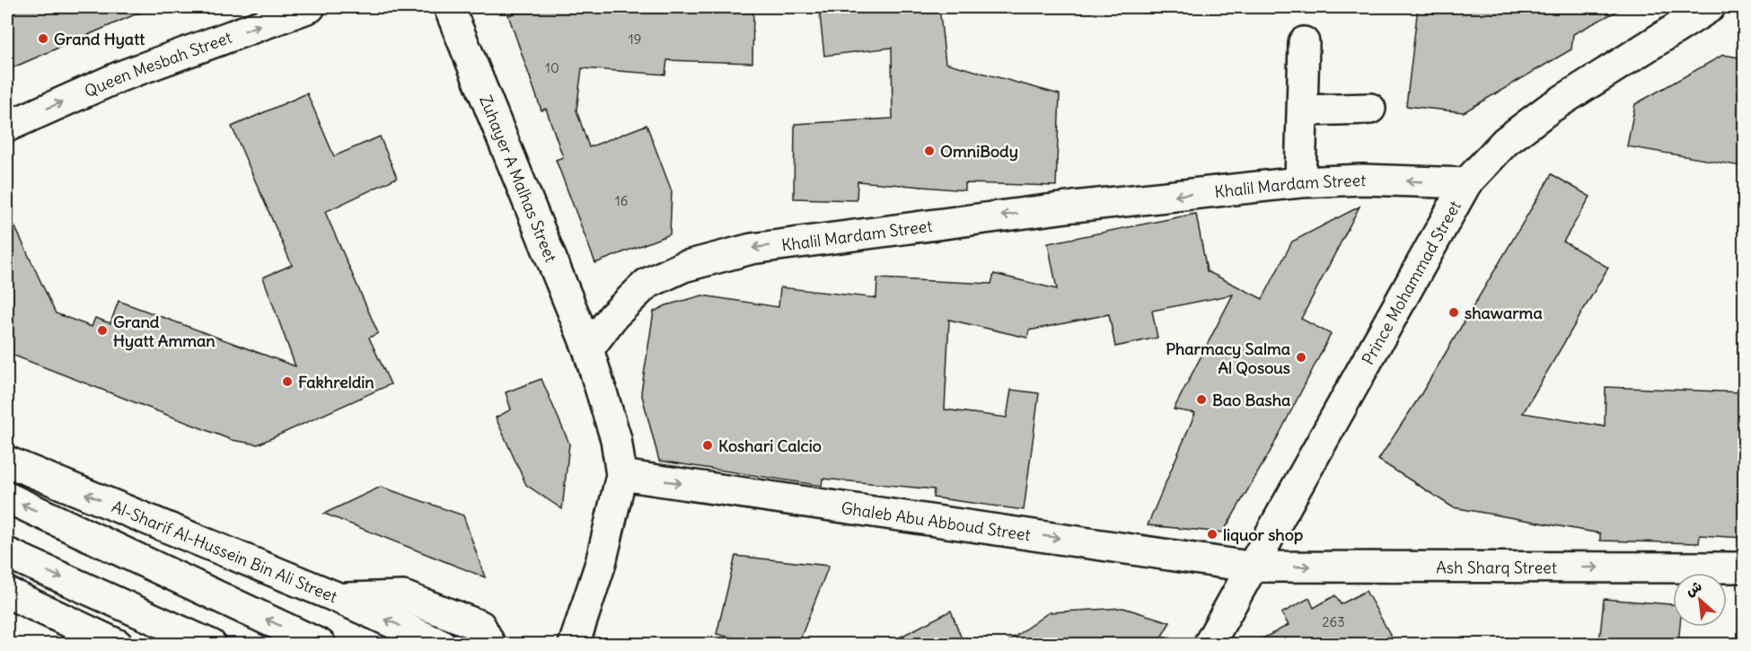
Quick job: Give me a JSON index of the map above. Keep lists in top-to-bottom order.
{
  "streets": {
    "street": [
      "Queen Mesbah Street",
      "Zuhayer A Malhas Street",
      "Khalil Mardam Street",
      "Prince Mohammad Street",
      "Ghaleb Abu Abboud Street",
      "Al-Sharif Al-Hussein Bin Ali Street",
      "Ash Sharq Street"
    ]
  },
  "crossings": [
    ["Zuhayer A Malhas Street", "Khalil Mardam Street"],
    ["Khalil Mardam Street", "Prince Mohammad Street"],
    ["Prince Mohammad Street", "Ghaleb Abu Abboud Street"],
    ["Prince Mohammad Street", "Ash Sharq Street"],
    ["Ghaleb Abu Abboud Street", "Ash Sharq Street"]
  ],
  "one_way": [
    "Queen Mesbah Street",
    "Khalil Mardam Street",
    "Ghaleb Abu Abboud Street",
    "Ash Sharq Street"
  ],
  "places": [
    "Grand Hyatt",
    "OmniBody",
    "shawarma",
    "Grand Hyatt Amman",
    "Pharmacy Salma Al Qosous",
    "Fakhreldin",
    "Bao Basha",
    "Koshari Calcio",
    "liquor shop"
  ],
  "house_numbers": [
    "19",
    "10",
    "16",
    "263"
  ],
  "north": "top left"
}
